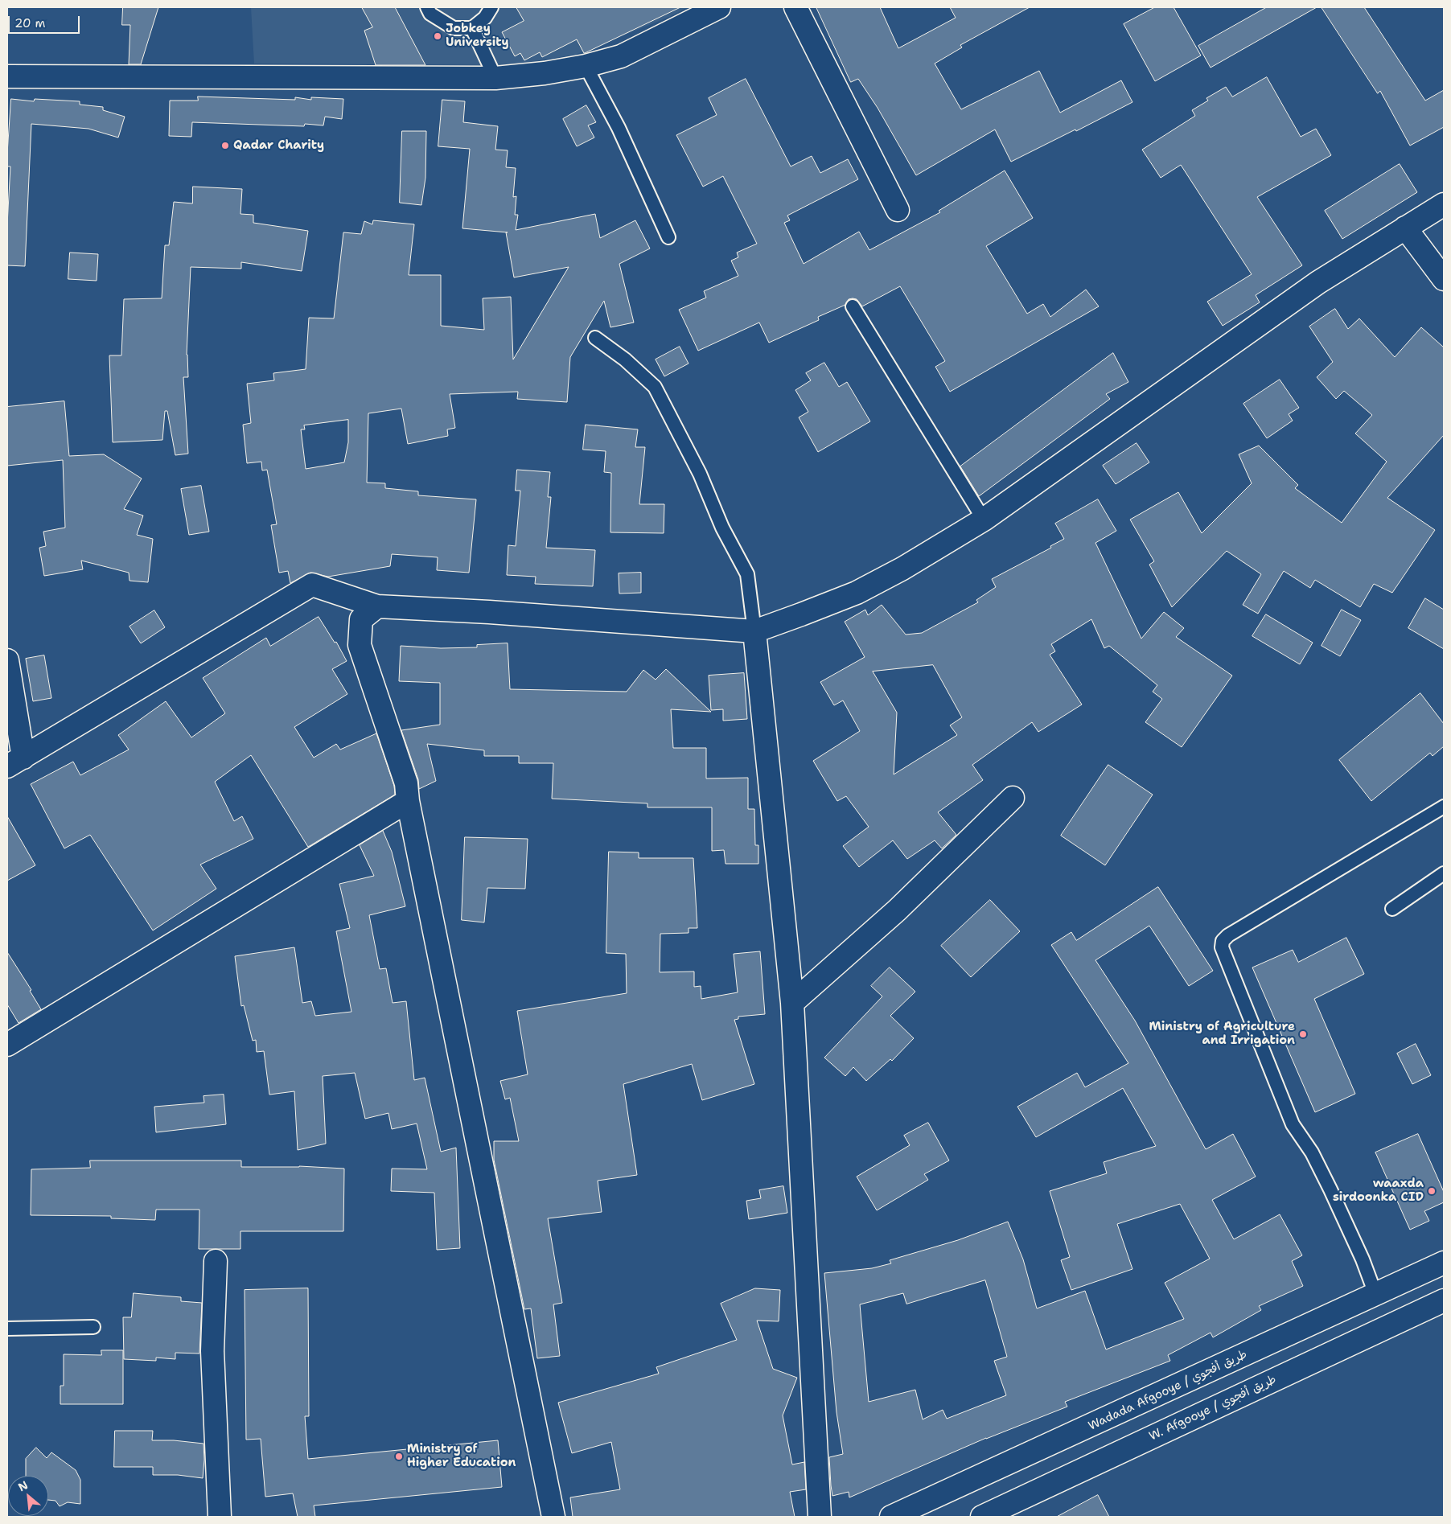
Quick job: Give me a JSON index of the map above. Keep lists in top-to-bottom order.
{
  "streets": {
    "main road": ["Wadada Afgooye / طريق أفجوي", "W. Afgooye / طريق أفجوي"]
  },
  "places": [
    "Jobkey University",
    "Qadar Charity",
    "Ministry of Agriculture and Irrigation",
    "waaxda sirdoonka CID",
    "Ministry of Higher Education"
  ],
  "scale_bar": "20 m",
  "north": "top left"
}
